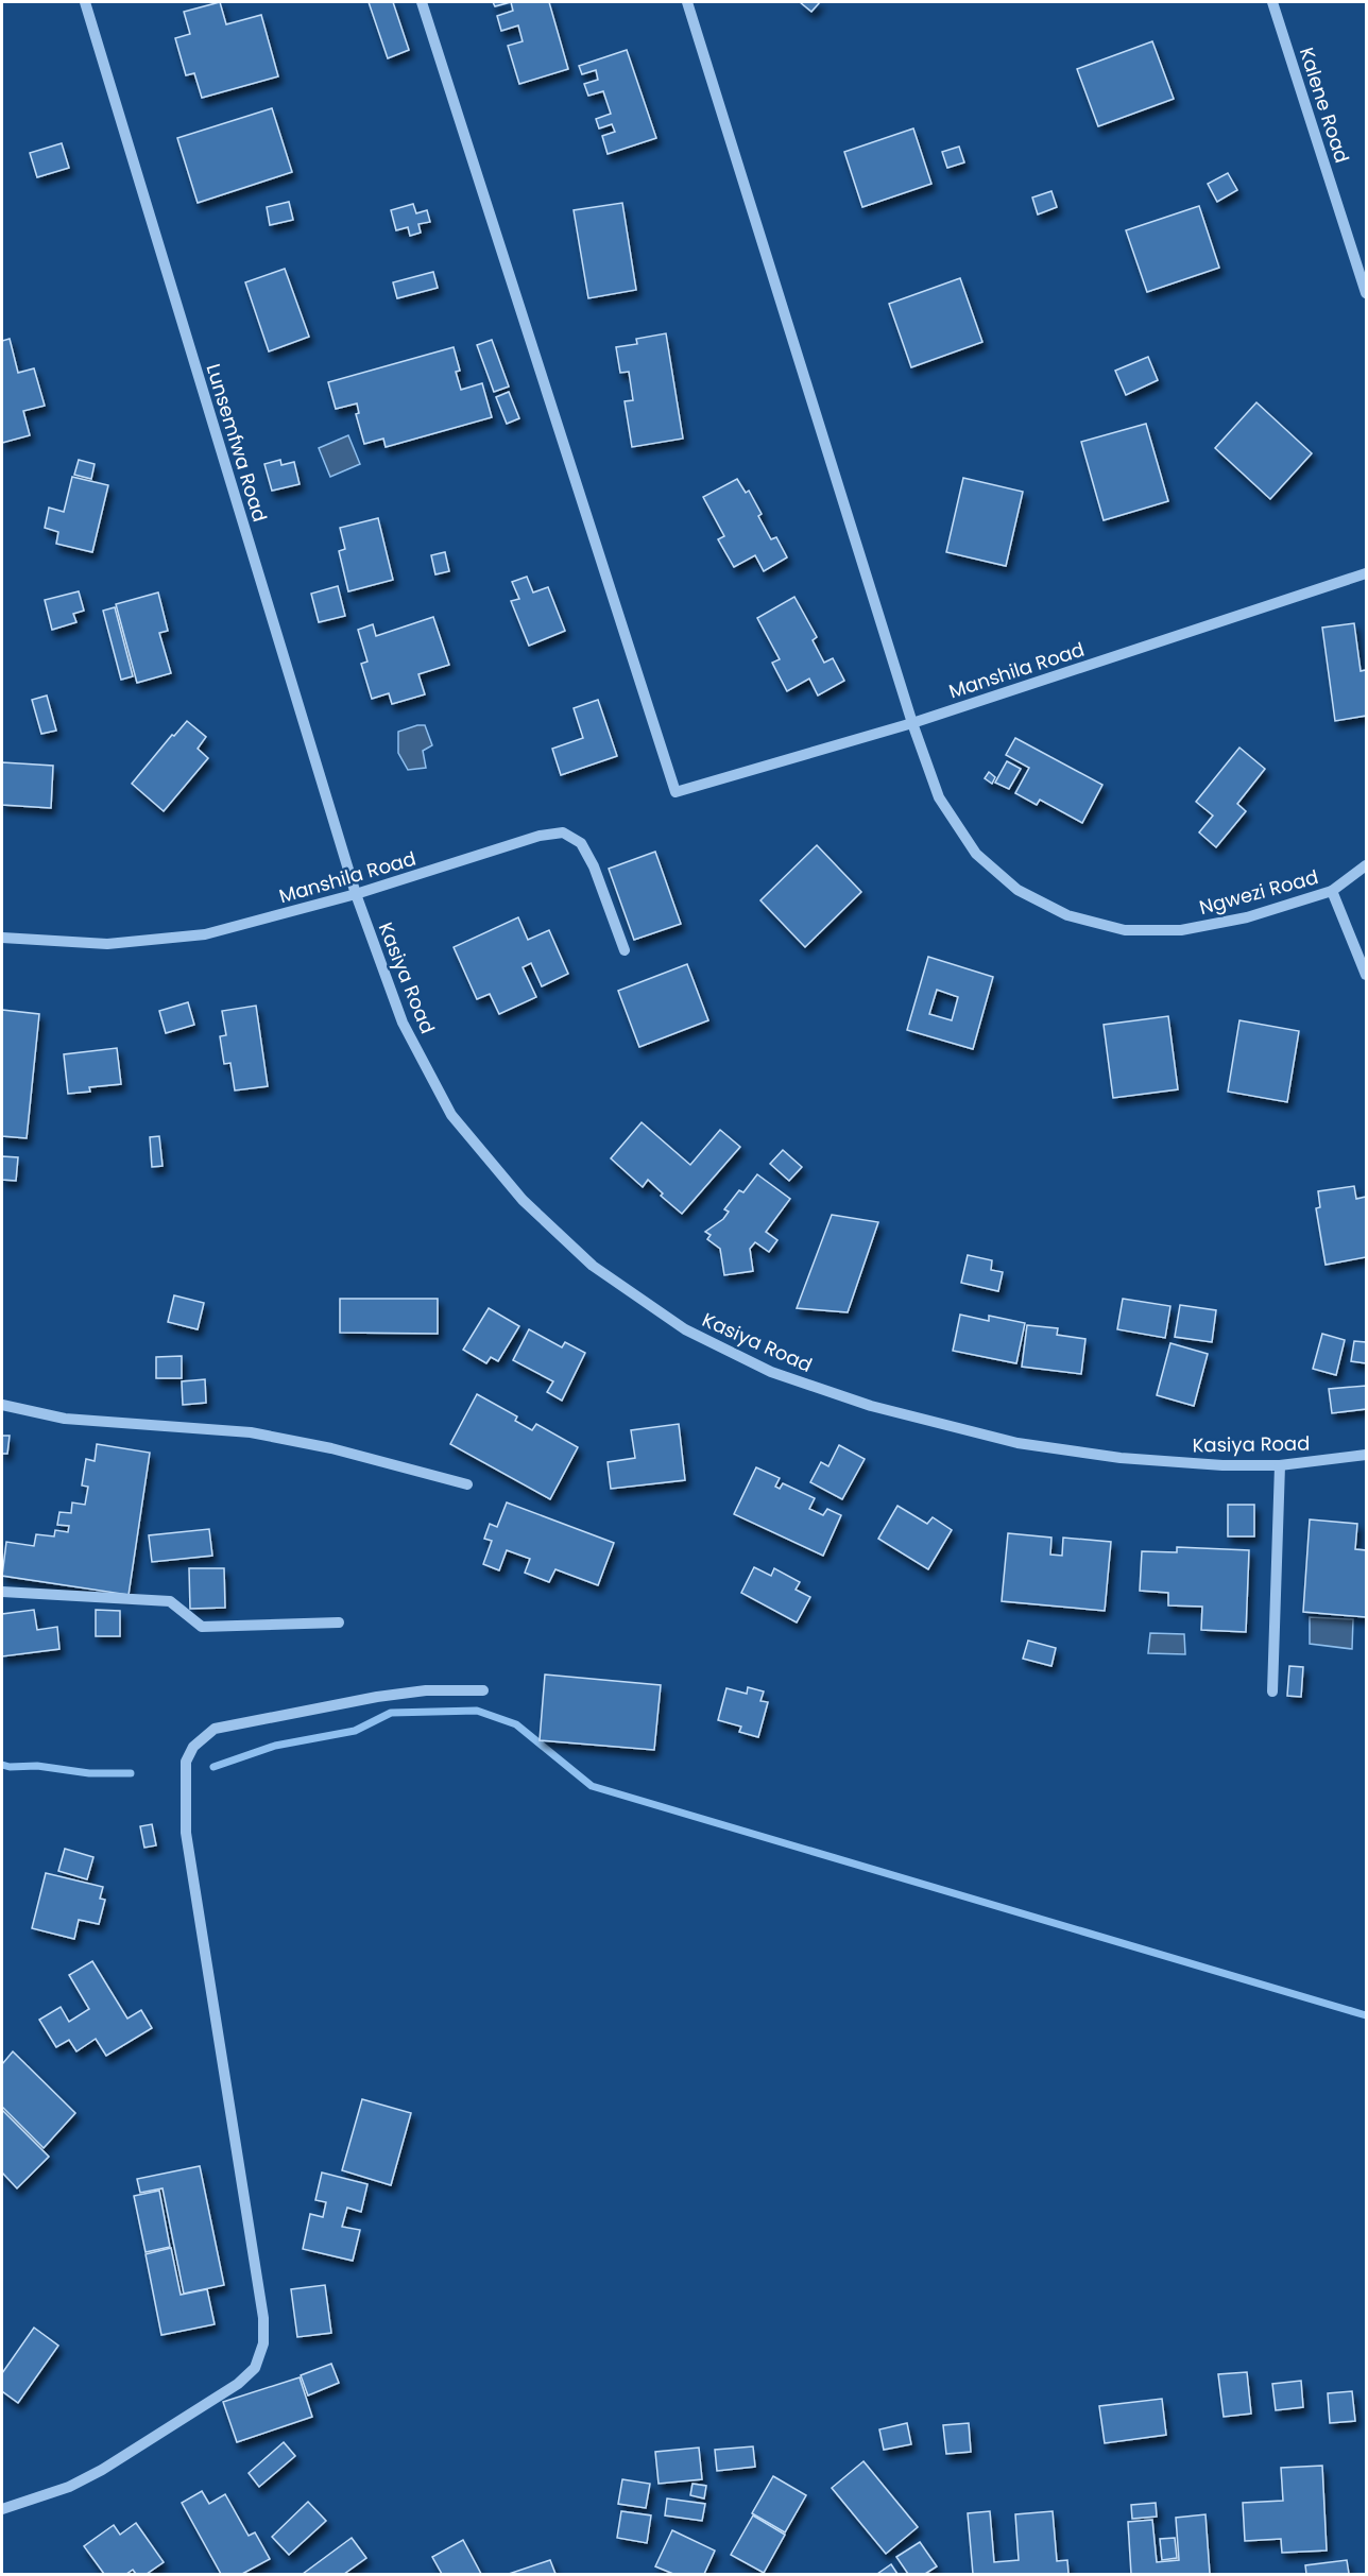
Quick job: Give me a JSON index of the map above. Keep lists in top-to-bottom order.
{
  "streets": {
    "street": [
      "Kalene Road",
      "Lunsemfwa Road",
      "Manshila Road",
      "Ngwezi Road",
      "Kasiya Road"
    ]
  },
  "crossings": [
    ["Lunsemfwa Road", "Manshila Road"],
    ["Lunsemfwa Road", "Kasiya Road"],
    ["Manshila Road", "Ngwezi Road"],
    ["Manshila Road", "Kasiya Road"]
  ]
}
